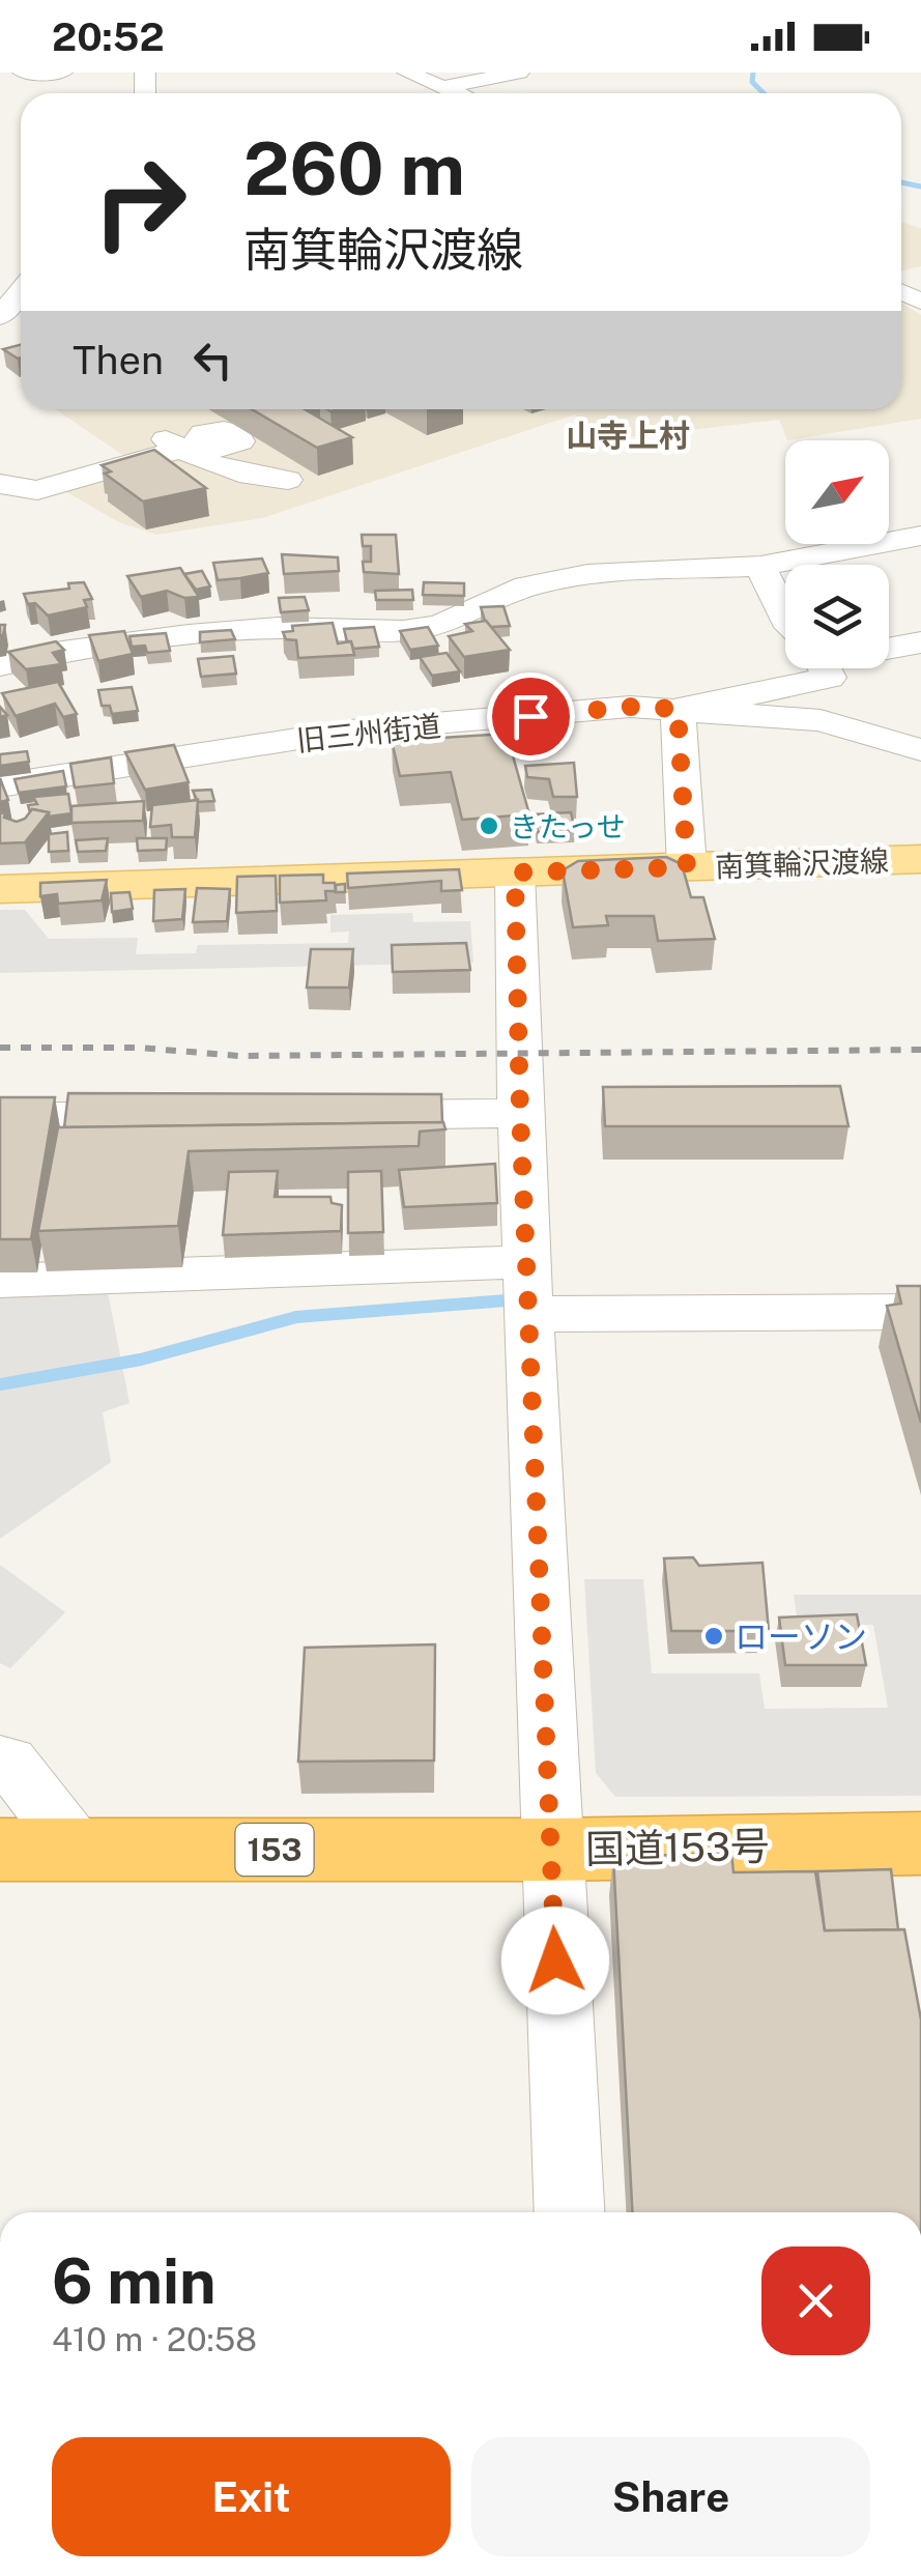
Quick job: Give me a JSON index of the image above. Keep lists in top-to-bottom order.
{
  "streets": {
    "highway": ["国道153号", "153"],
    "main road": ["南箕輪沢渡線"],
    "street": ["旧三州街道"]
  },
  "districts": ["山寺上村"],
  "places": ["きたっせ", "ローソン"],
  "north": "top right",
  "page": {
    "status": "20:52",
    "turn": ["260 m", "南箕輪沢渡線"],
    "then": "Then",
    "heading": ["6 min", "410 m · 20:58"],
    "buttons": ["Exit", "Share"]
  }
}
